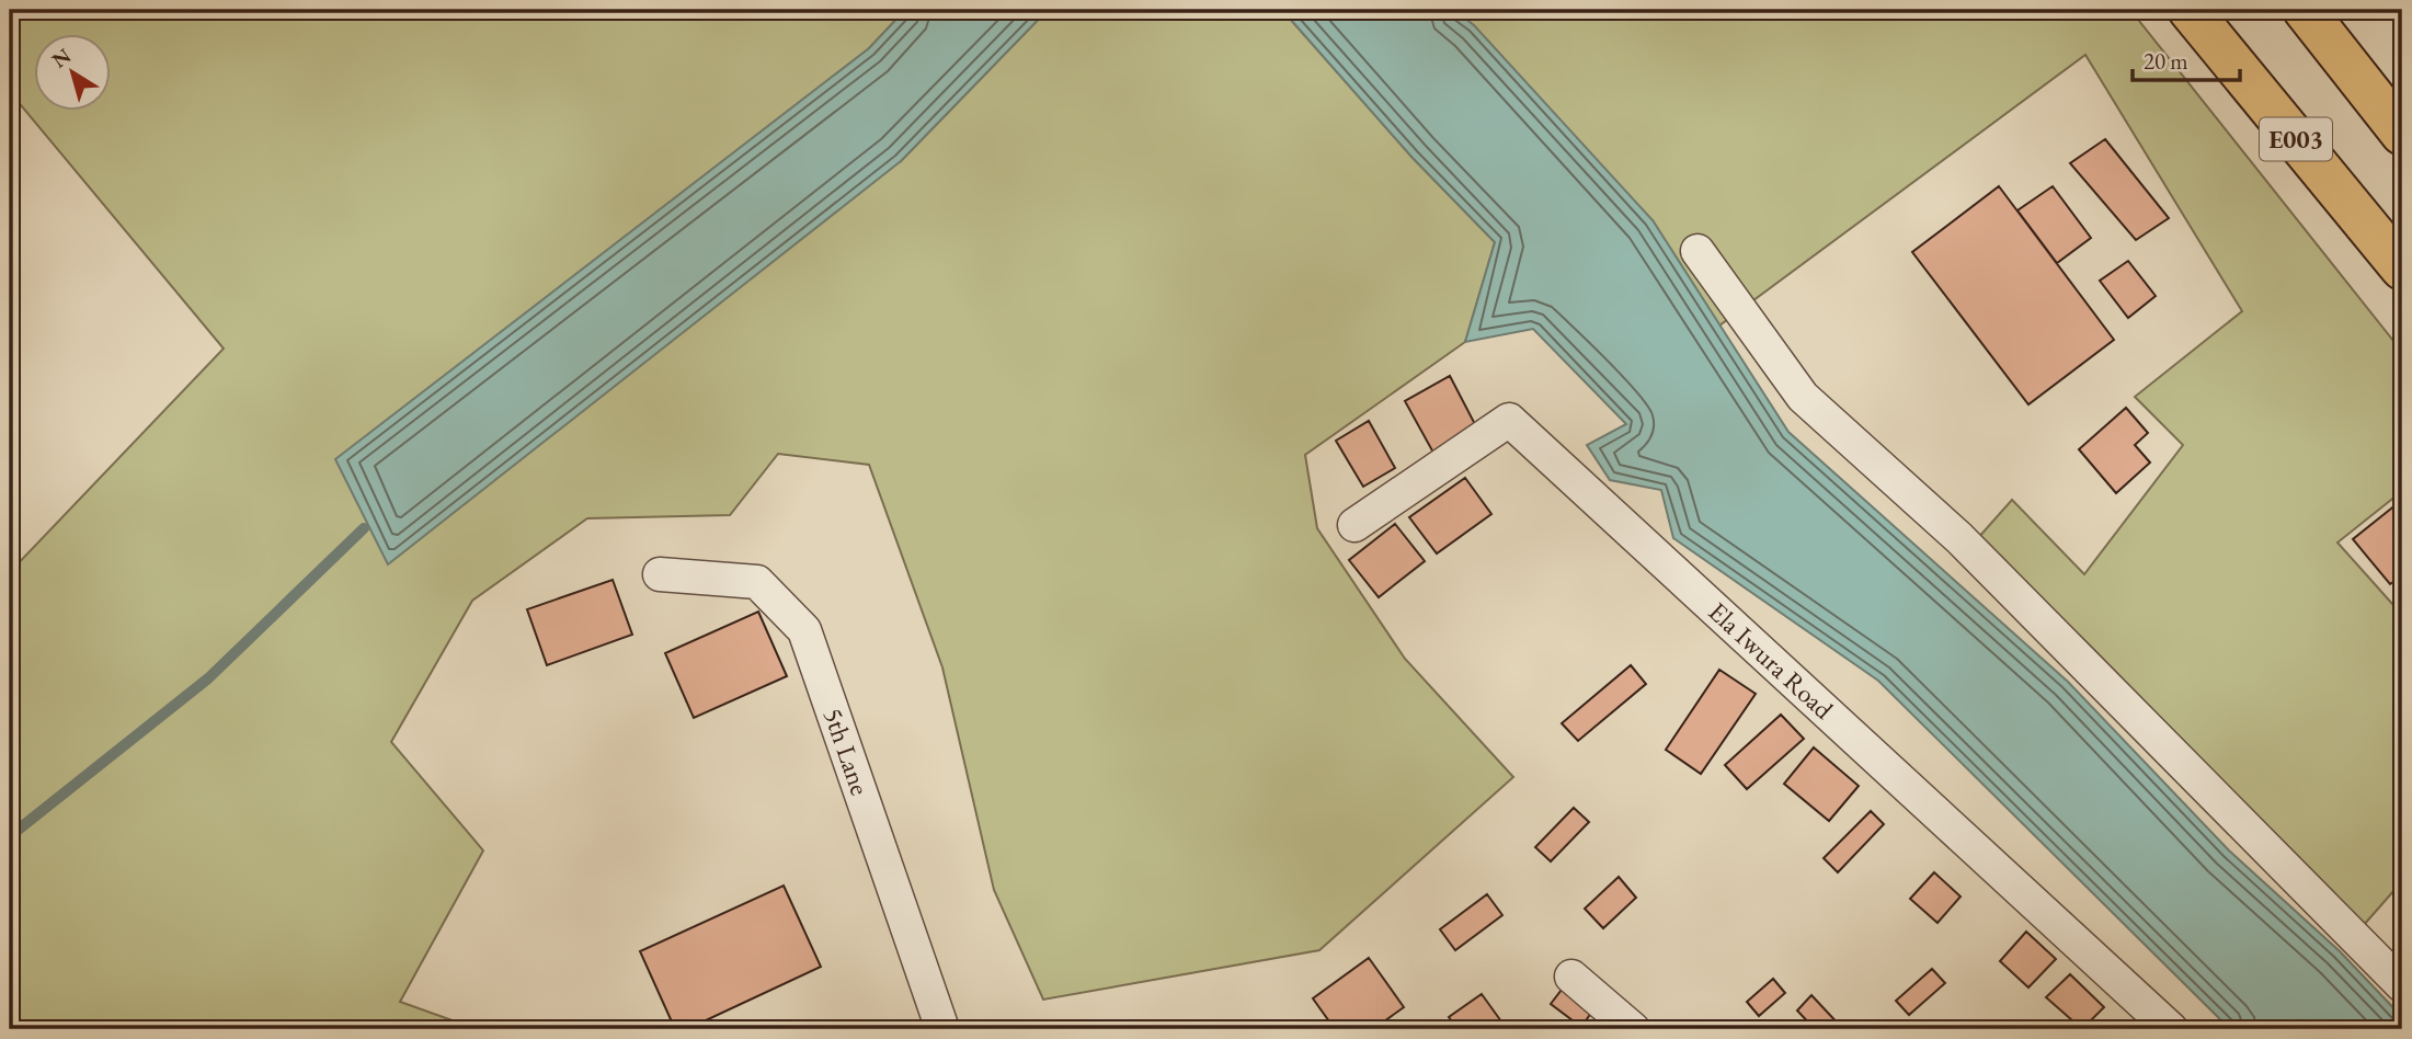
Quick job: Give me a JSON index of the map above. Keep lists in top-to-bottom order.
{
  "streets": {
    "highway": ["E003"],
    "street": ["Ela Iwura Road", "5th Lane"]
  },
  "scale_bar": "20 m",
  "north": "top left"
}
